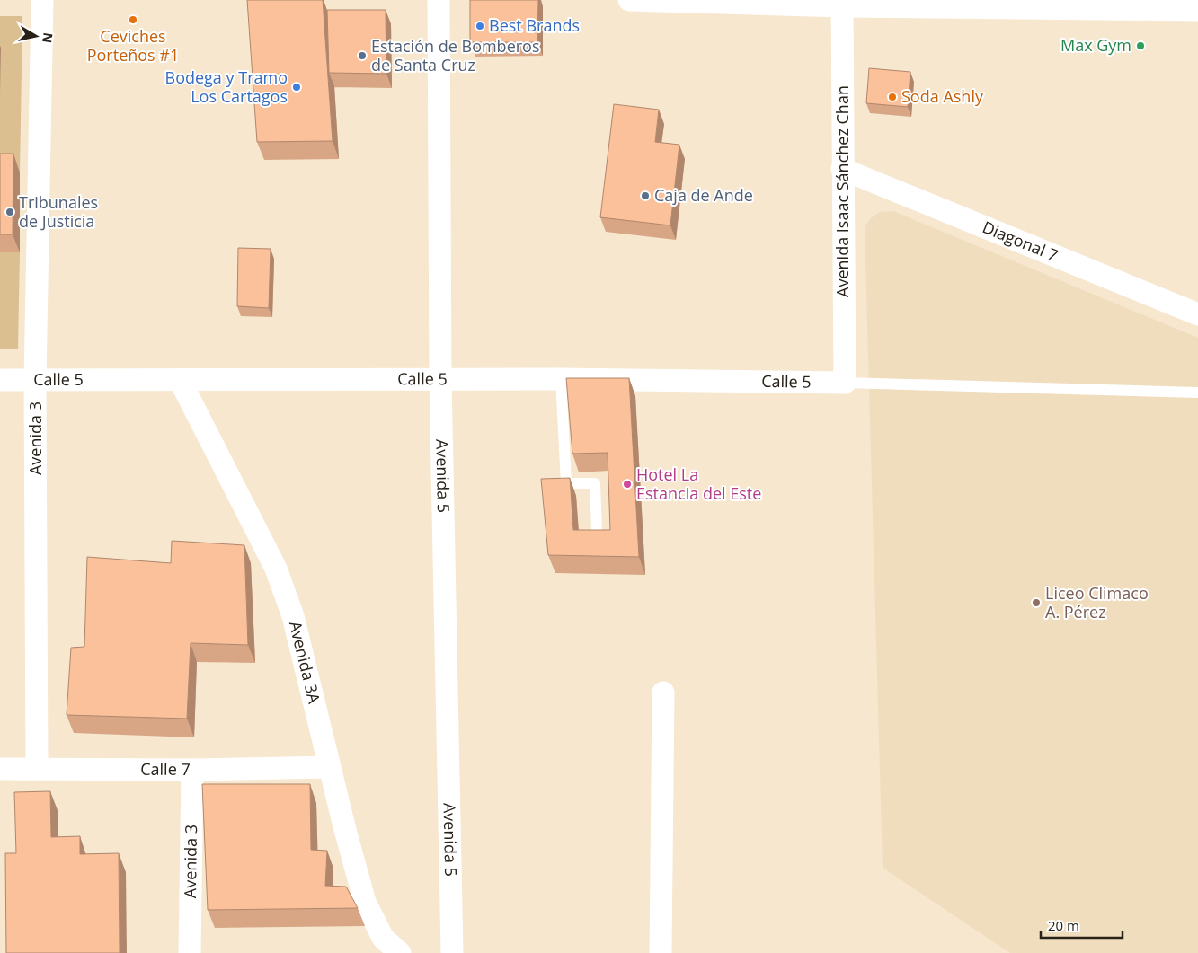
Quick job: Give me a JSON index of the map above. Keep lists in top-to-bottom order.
{
  "streets": {
    "street": [
      "Avenida Isaac Sánchez Chan",
      "Diagonal 7",
      "Calle 5",
      "Avenida 3",
      "Avenida 5",
      "Avenida 3A",
      "Calle 7"
    ]
  },
  "crossings": [
    ["Avenida Isaac Sánchez Chan", "Diagonal 7"],
    ["Avenida Isaac Sánchez Chan", "Calle 5"],
    ["Calle 5", "Avenida 3"],
    ["Calle 5", "Avenida 5"],
    ["Calle 5", "Avenida 3A"],
    ["Avenida 3", "Calle 7"],
    ["Avenida 3A", "Calle 7"]
  ],
  "places": [
    "Ceviches Porteños #1",
    "Best Brands",
    "Max Gym",
    "Estación de Bomberos de Santa Cruz",
    "Bodega y Tramo Los Cartagos",
    "Soda Ashly",
    "Caja de Ande",
    "Tribunales de Justicia",
    "Hotel La Estancia del Este",
    "Liceo Climaco A. Pérez"
  ],
  "scale_bar": "20 m",
  "north": "right"
}
